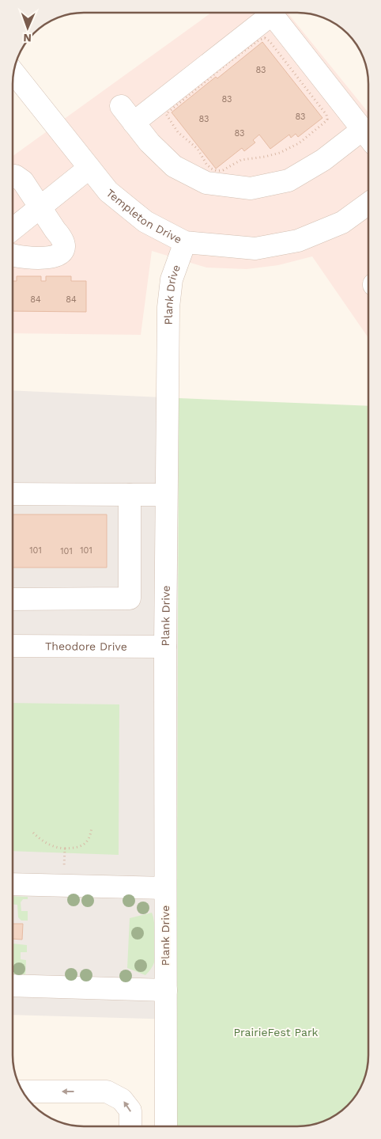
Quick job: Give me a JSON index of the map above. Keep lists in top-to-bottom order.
{
  "streets": {
    "street": ["Templeton Drive", "Plank Drive", "Theodore Drive"]
  },
  "crossings": [
    ["Templeton Drive", "Plank Drive"],
    ["Plank Drive", "Theodore Drive"]
  ],
  "parks": ["PrairieFest Park"],
  "house_numbers": [
    "83",
    "83",
    "83",
    "83",
    "83",
    "84",
    "84",
    "101",
    "101",
    "101"
  ],
  "north": "bottom"
}
